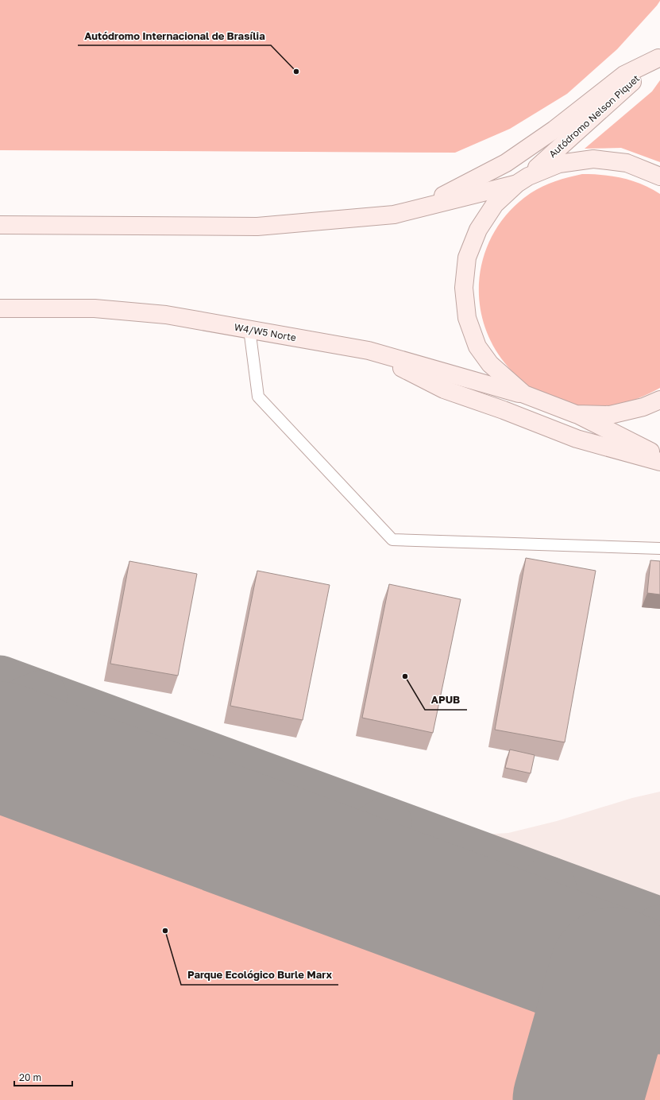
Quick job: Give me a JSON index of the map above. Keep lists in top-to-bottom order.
{
  "streets": {
    "main road": ["Autódromo Nelson Piquet", "W4/W5 Norte"]
  },
  "crossings": [
    ["Autódromo Nelson Piquet", "W4/W5 Norte"]
  ],
  "places": ["Autódromo Internacional de Brasília", "APUB", "Parque Ecológico Burle Marx"],
  "scale_bar": "20 m"
}
